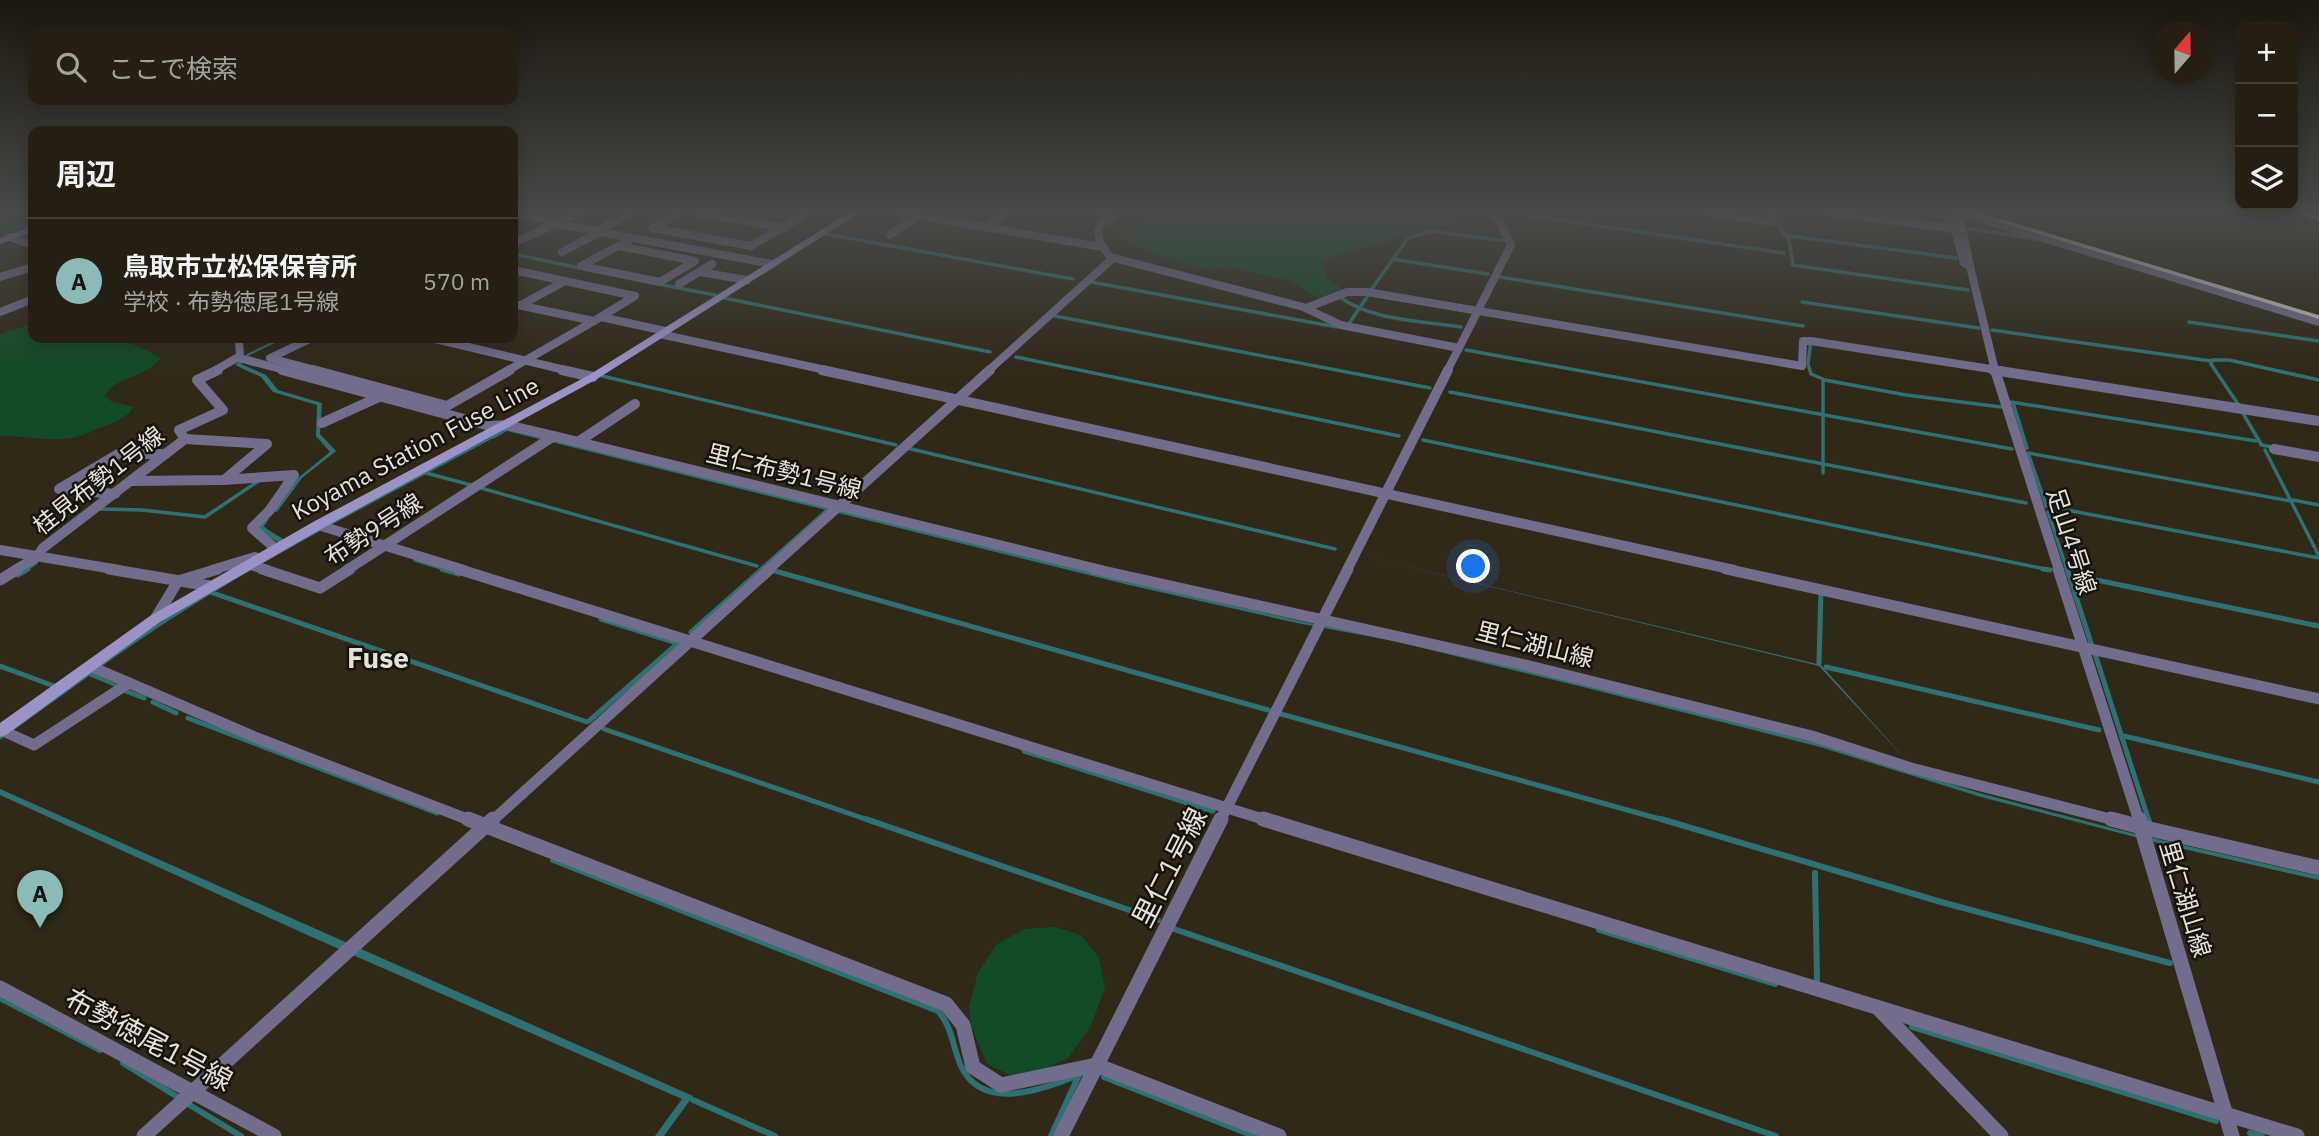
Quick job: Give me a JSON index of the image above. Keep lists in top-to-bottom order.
{
  "streets": {
    "main road": ["Koyama Station Fuse Line"],
    "street": [
      "里仁布勢1号線",
      "桂見布勢1号線",
      "布勢9号線",
      "足山4号線",
      "里仁湖山線",
      "里仁1号線",
      "布勢徳尾1号線"
    ]
  },
  "crossings": [
    ["Koyama Station Fuse Line", "里仁布勢1号線"],
    ["Koyama Station Fuse Line", "布勢9号線"],
    ["里仁布勢1号線", "桂見布勢1号線"],
    ["里仁布勢1号線", "布勢9号線"],
    ["里仁布勢1号線", "里仁湖山線"],
    ["里仁布勢1号線", "里仁1号線"],
    ["足山4号線", "里仁湖山線"],
    ["里仁湖山線", "里仁1号線"]
  ],
  "districts": ["Fuse"],
  "north": "top",
  "page": {
    "map_buttons": ["+", "−"],
    "search": "ここで検索",
    "heading": "周辺",
    "list": [
      {
        "mark": "A",
        "name": "鳥取市立松保保育所",
        "note": "学校 · 布勢徳尾1号線",
        "value": "570 m"
      }
    ],
    "pins": "A"
  }
}
